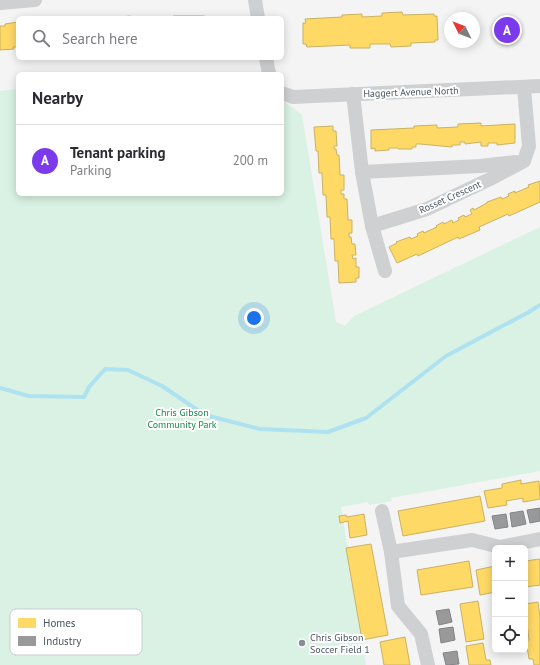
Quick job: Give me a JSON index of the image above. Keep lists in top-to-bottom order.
{
  "streets": {
    "street": ["Haggert Avenue North", "Rosset Crescent"]
  },
  "parks": ["Chris Gibson Community Park"],
  "places": ["Chris Gibson Soccer Field 1"],
  "legend": ["Homes", "Industry"],
  "north": "top left",
  "page": {
    "pins": "A",
    "search": "Search here",
    "heading": "Nearby",
    "list": [
      {
        "mark": "A",
        "name": "Tenant parking",
        "note": "Parking",
        "value": "200 m"
      }
    ],
    "map_buttons": ["+", "−"]
  }
}
